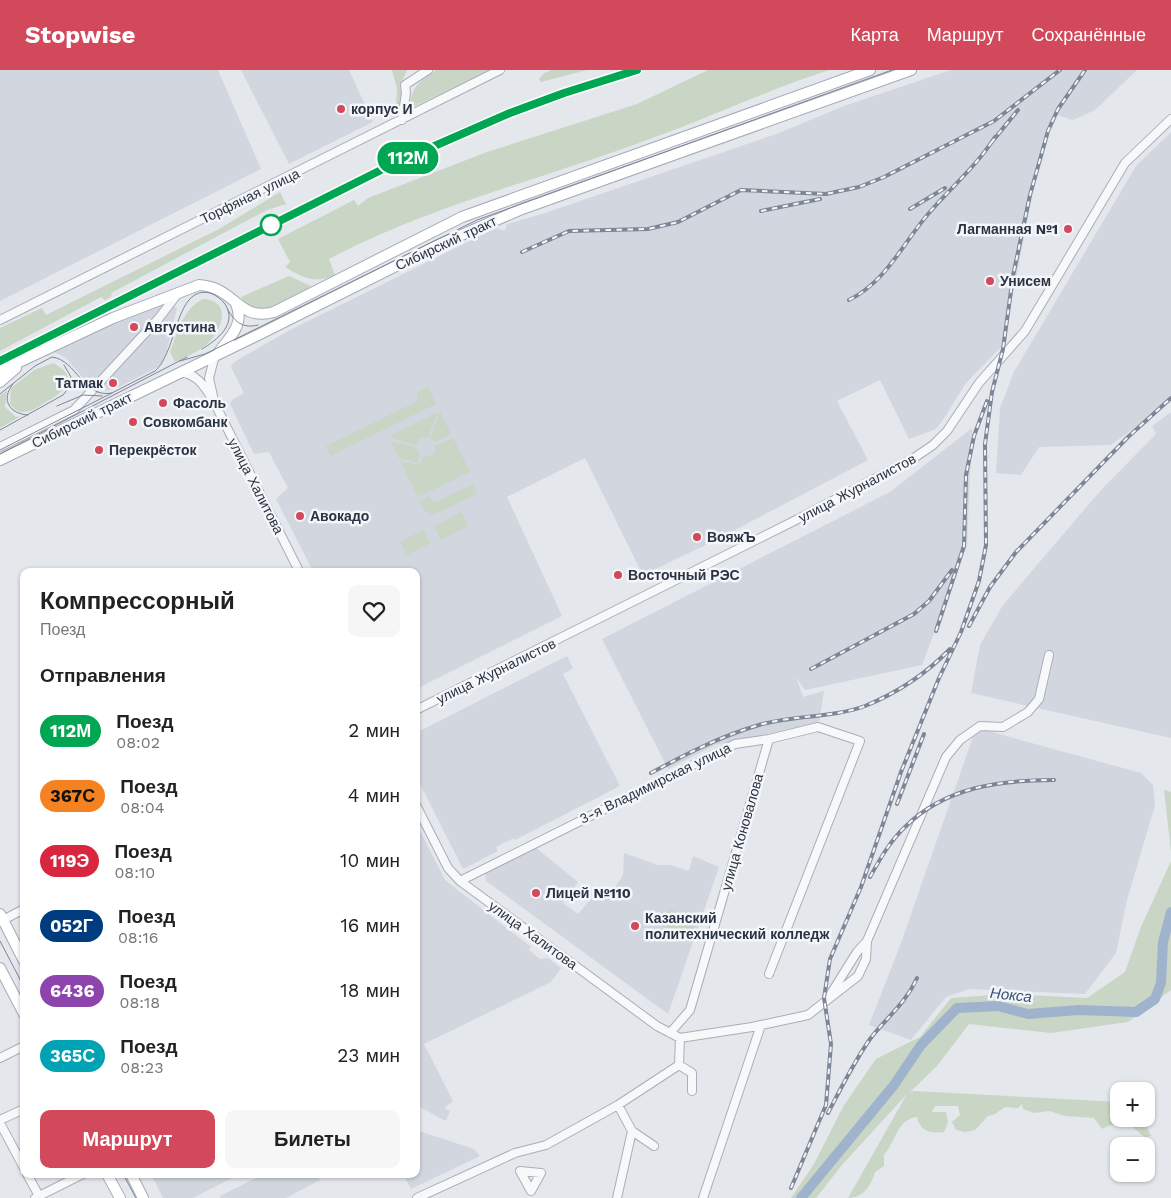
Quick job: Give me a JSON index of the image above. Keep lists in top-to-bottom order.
{
  "streets": {
    "main road": ["Сибирский тракт"],
    "street": [
      "Торфяная улица",
      "улица Халитова",
      "улица Журналистов",
      "3-я Владимирская улица",
      "улица Коновалова"
    ]
  },
  "crossings": [
    ["улица Халитова", "3-я Владимирская улица"],
    ["улица Халитова", "улица Коновалова"],
    ["3-я Владимирская улица", "улица Коновалова"]
  ],
  "water": ["Нокса"],
  "places": [
    "корпус И",
    "Лагманная №1",
    "Унисем",
    "Августина",
    "Татмак",
    "Фасоль",
    "Совкомбанк",
    "Перекрёсток",
    "Авокадо",
    "ВояжЪ",
    "Восточный РЭС",
    "Лицей №110",
    "Казанский политехнический колледж"
  ],
  "page": {
    "header": "Stopwise",
    "nav": ["Карта", "Маршрут", "Сохранённые"],
    "on_map": "112М",
    "heading": [
      ["Компрессорный", "Поезд"],
      "Отправления"
    ],
    "list": [
      {
        "mark": "112М",
        "name": "Поезд",
        "note": "08:02",
        "value": "2 мин"
      },
      {
        "mark": "367С",
        "name": "Поезд",
        "note": "08:04",
        "value": "4 мин"
      },
      {
        "mark": "119Э",
        "name": "Поезд",
        "note": "08:10",
        "value": "10 мин"
      },
      {
        "mark": "052Г",
        "name": "Поезд",
        "note": "08:16",
        "value": "16 мин"
      },
      {
        "mark": "6436",
        "name": "Поезд",
        "note": "08:18",
        "value": "18 мин"
      },
      {
        "mark": "365С",
        "name": "Поезд",
        "note": "08:23",
        "value": "23 мин"
      }
    ],
    "map_buttons": ["+", "−"],
    "buttons": ["Маршрут", "Билеты"]
  }
}
